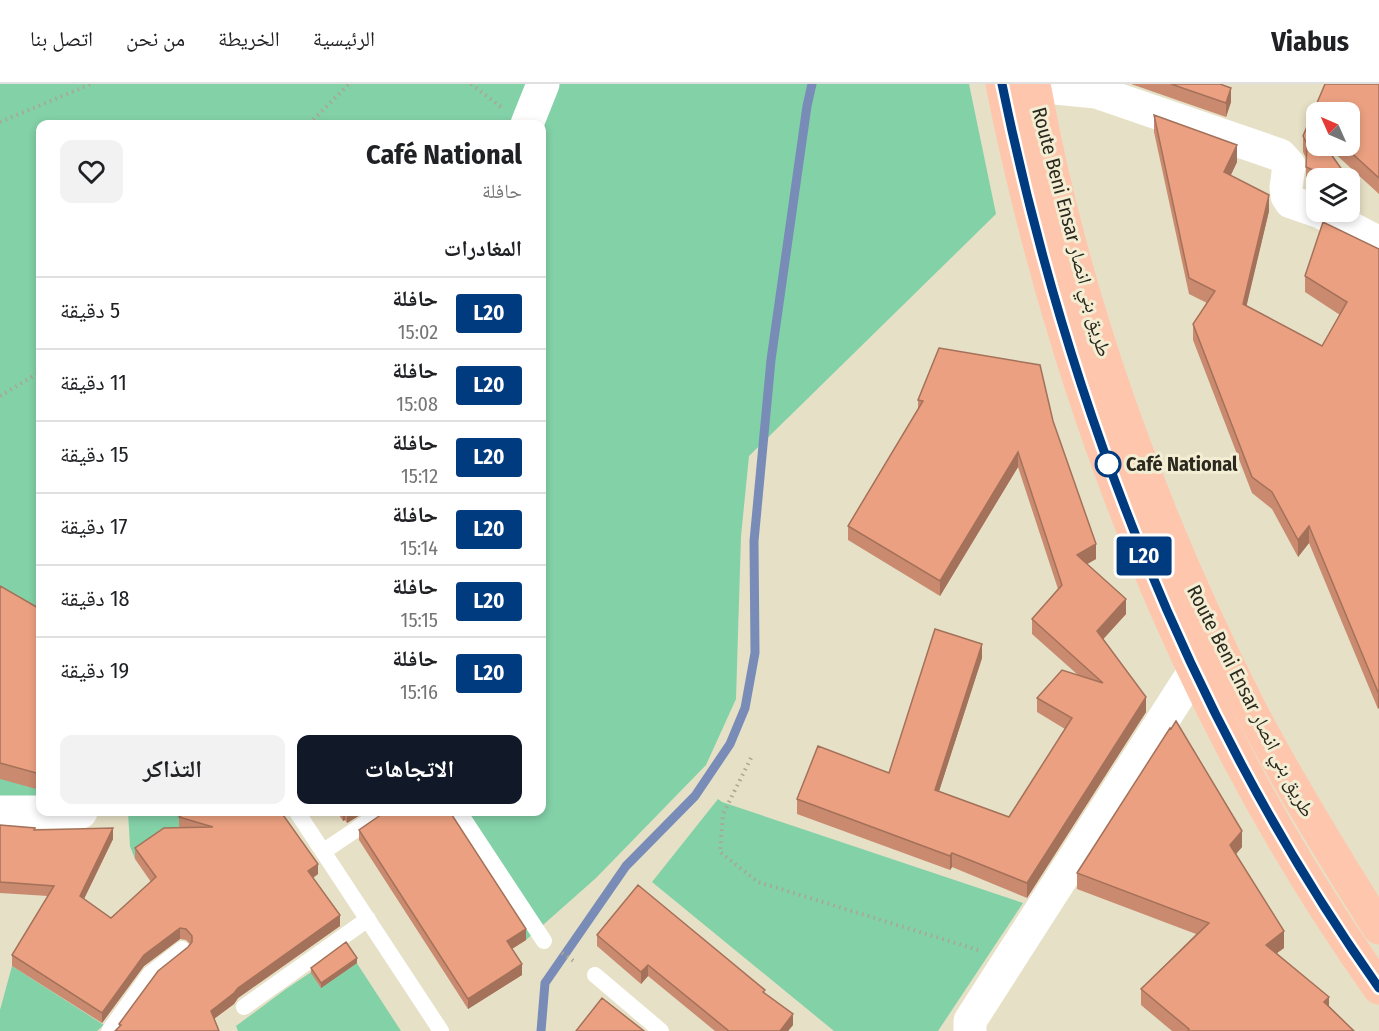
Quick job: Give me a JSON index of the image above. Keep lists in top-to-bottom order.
{
  "streets": {
    "highway": ["Route Beni Ensar طريق بني انصار"]
  },
  "places": ["Café National"],
  "lines": ["bus line L20"],
  "north": "top left",
  "page": {
    "header": "Viabus",
    "nav": [
      "الرئيسية",
      "الخريطة",
      "من نحن",
      "اتصل بنا"
    ],
    "on_map": "L20",
    "heading": [
      ["Café National", "حافلة"],
      "المغادرات"
    ],
    "list": [
      {
        "mark": "L20",
        "name": "حافلة",
        "note": "15:02",
        "value": "5 دقيقة"
      },
      {
        "mark": "L20",
        "name": "حافلة",
        "note": "15:08",
        "value": "11 دقيقة"
      },
      {
        "mark": "L20",
        "name": "حافلة",
        "note": "15:12",
        "value": "15 دقيقة"
      },
      {
        "mark": "L20",
        "name": "حافلة",
        "note": "15:14",
        "value": "17 دقيقة"
      },
      {
        "mark": "L20",
        "name": "حافلة",
        "note": "15:15",
        "value": "18 دقيقة"
      },
      {
        "mark": "L20",
        "name": "حافلة",
        "note": "15:16",
        "value": "19 دقيقة"
      }
    ],
    "buttons": ["الاتجاهات", "التذاكر"]
  }
}
